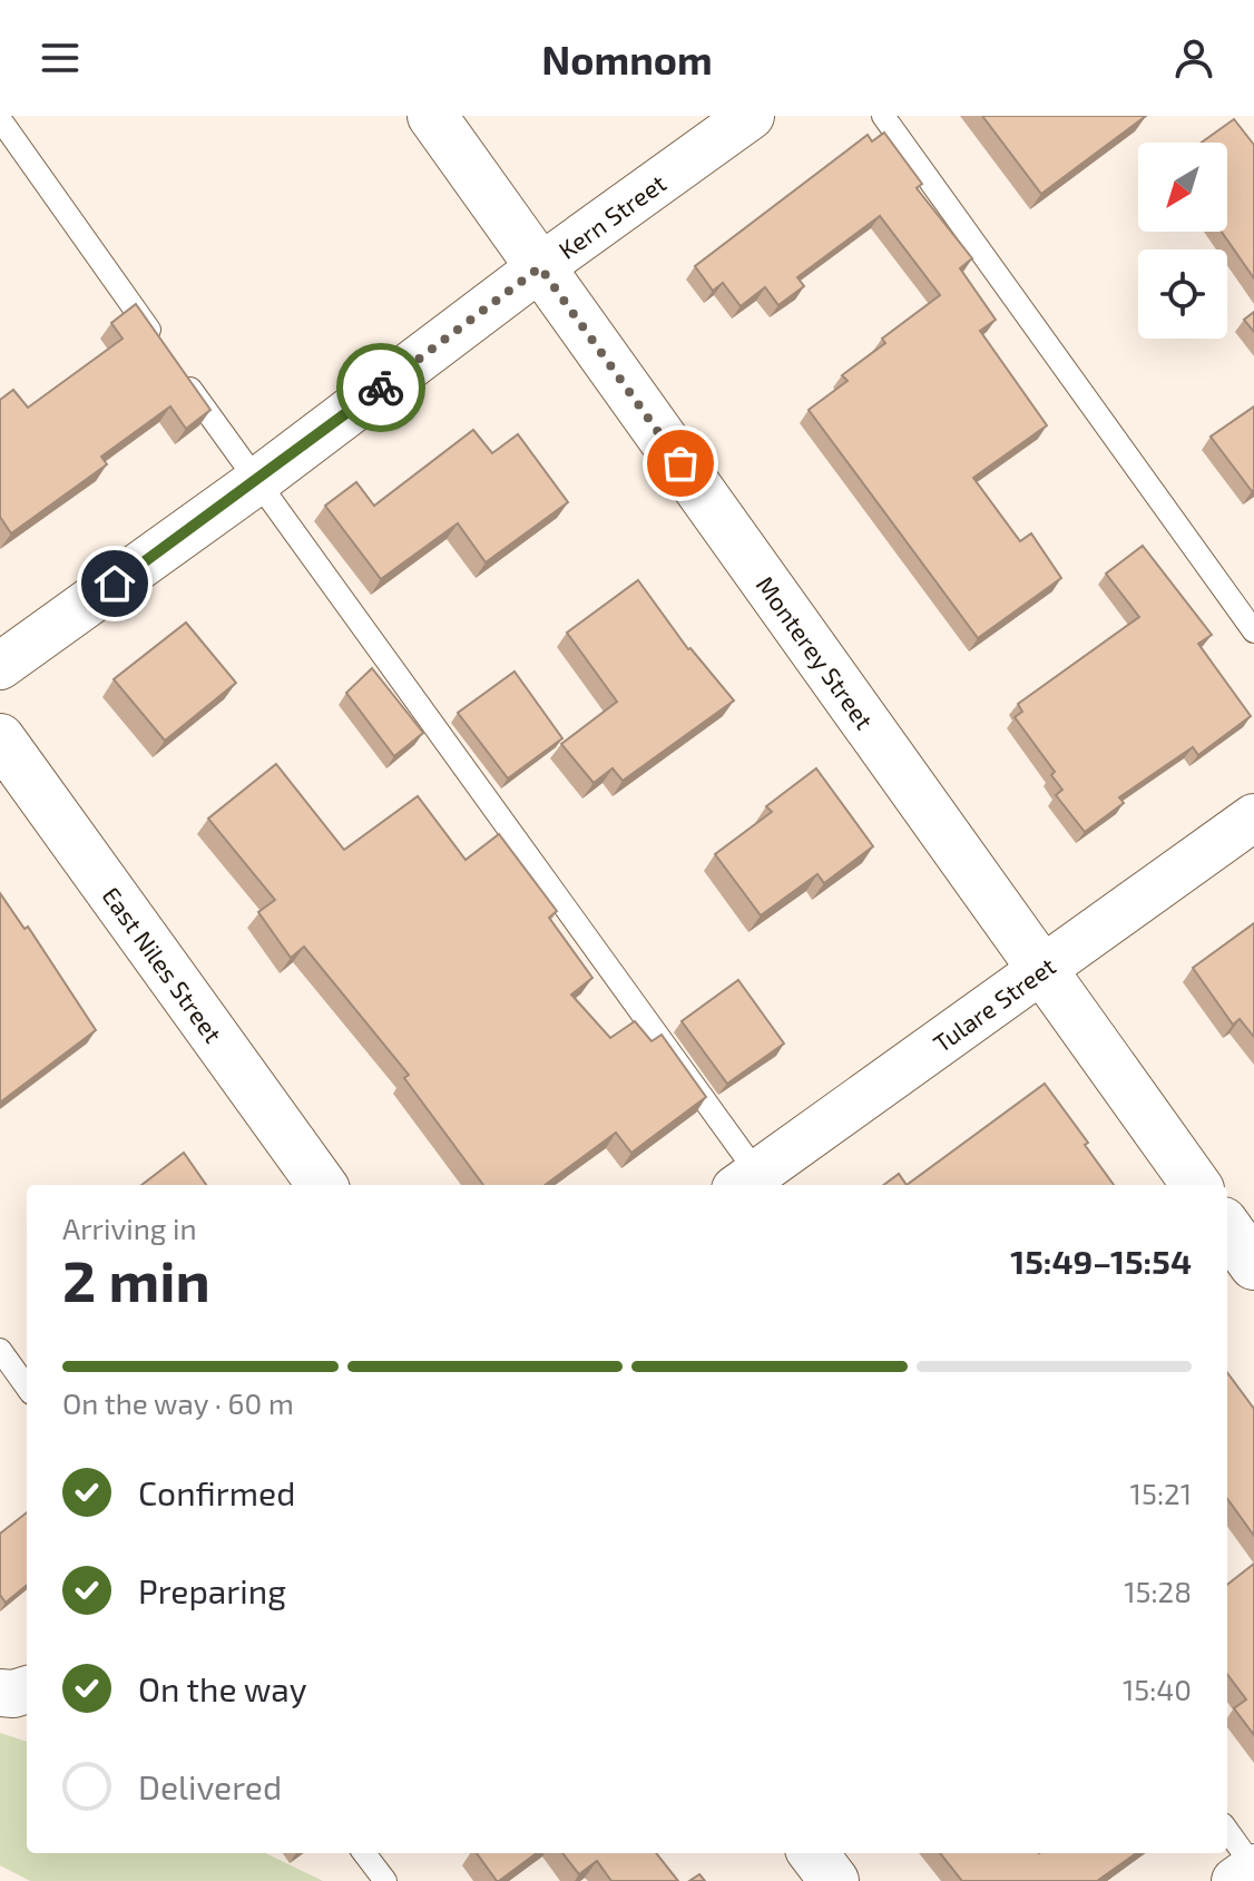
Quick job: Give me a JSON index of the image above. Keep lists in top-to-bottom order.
{
  "streets": {
    "main road": ["Monterey Street", "East Niles Street"],
    "street": ["Kern Street", "Tulare Street"]
  },
  "crossings": [
    ["Kern Street", "Monterey Street"],
    ["Monterey Street", "Tulare Street"]
  ],
  "north": "bottom left",
  "page": {
    "header": "Nomnom",
    "heading": ["2 min", "Arriving in", "15:49–15:54"],
    "bar": "On the way · 60 m",
    "list": [
      ["Confirmed", "15:21"],
      ["Preparing", "15:28"],
      ["On the way", "15:40"],
      "Delivered"
    ]
  }
}
